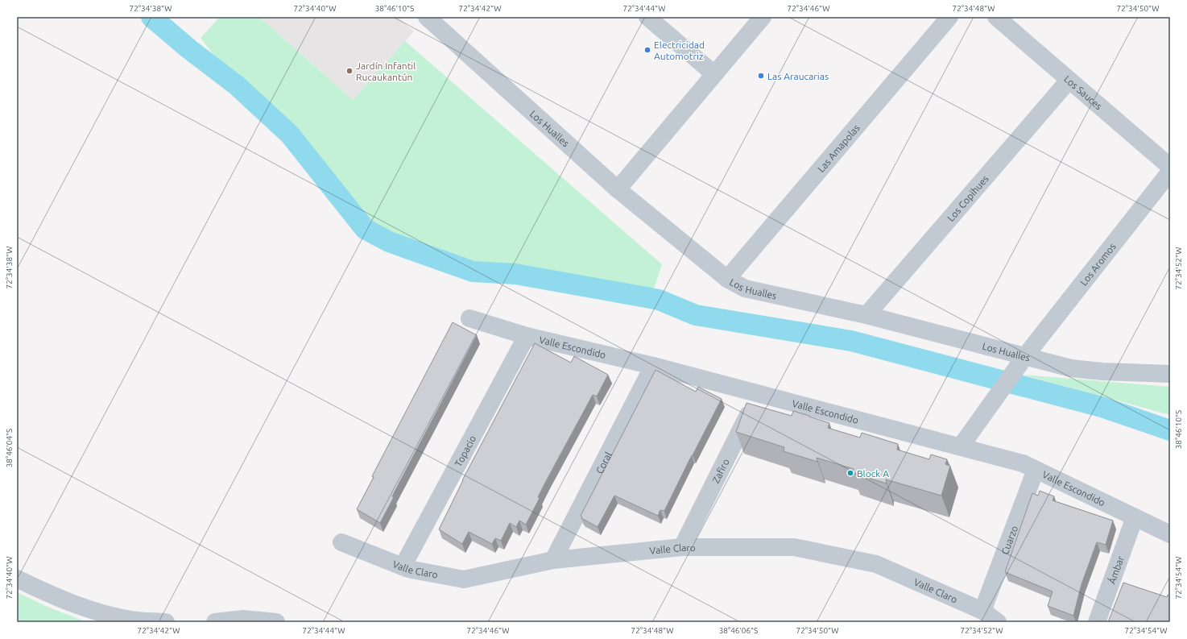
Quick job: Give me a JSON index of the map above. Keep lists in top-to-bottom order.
{
  "streets": {
    "street": [
      "Los Sauces",
      "Los Hualles",
      "Las Amapolas",
      "Los Copihues",
      "Los Aromos",
      "Valle Escondido",
      "Topacio",
      "Coral",
      "Zafiro",
      "Cuarzo",
      "Valle Claro",
      "Ámbar"
    ]
  },
  "crossings": [
    ["Los Sauces", "Los Copihues"],
    ["Los Hualles", "Las Amapolas"],
    ["Los Hualles", "Los Copihues"],
    ["Los Hualles", "Los Aromos"],
    ["Los Aromos", "Valle Escondido"],
    ["Valle Escondido", "Topacio"],
    ["Valle Escondido", "Coral"],
    ["Valle Escondido", "Zafiro"],
    ["Valle Escondido", "Cuarzo"],
    ["Valle Escondido", "Ámbar"],
    ["Topacio", "Valle Claro"],
    ["Coral", "Valle Claro"],
    ["Zafiro", "Valle Claro"],
    ["Cuarzo", "Valle Claro"]
  ],
  "places": [
    "Electricidad Automotriz",
    "Jardín Infantil Rucaukantún",
    "Las Araucarias",
    "Block A"
  ],
  "coordinates": [
    "72°34'38\"W",
    "72°34'40\"W",
    "38°46'10\"S",
    "72°34'42\"W",
    "72°34'44\"W",
    "72°34'46\"W",
    "72°34'48\"W",
    "72°34'50\"W",
    "72°34'52\"W",
    "38°46'04\"S",
    "72°34'54\"W",
    "38°46'06\"S"
  ]
}
